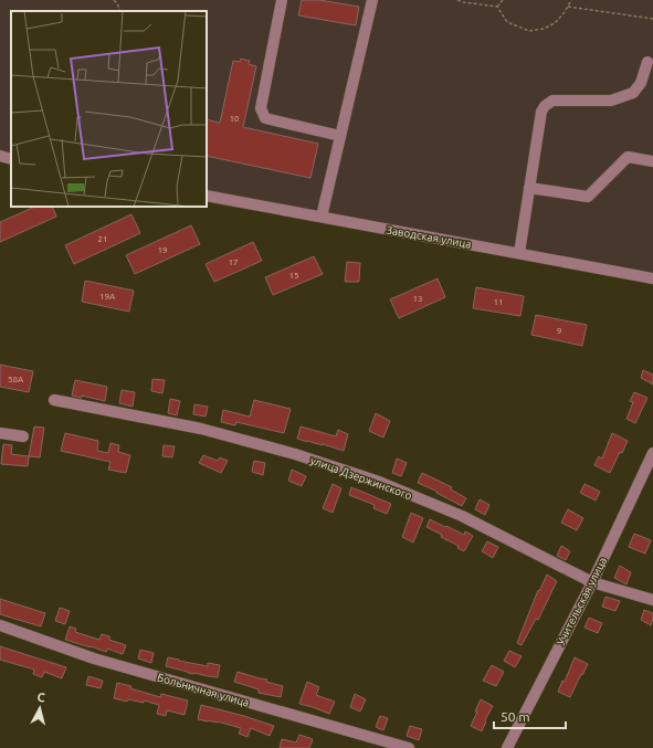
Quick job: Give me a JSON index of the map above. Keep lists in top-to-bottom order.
{
  "streets": {
    "street": [
      "Заводская улица",
      "улица Дзержинского",
      "Учительская улица",
      "Больничная улица"
    ]
  },
  "crossings": [
    ["улица Дзержинского", "Учительская улица"]
  ],
  "house_numbers": [
    "10",
    "21",
    "19",
    "17",
    "15",
    "19А",
    "13",
    "11",
    "9",
    "58А"
  ],
  "scale_bar": "50 m",
  "north": "top"
}
